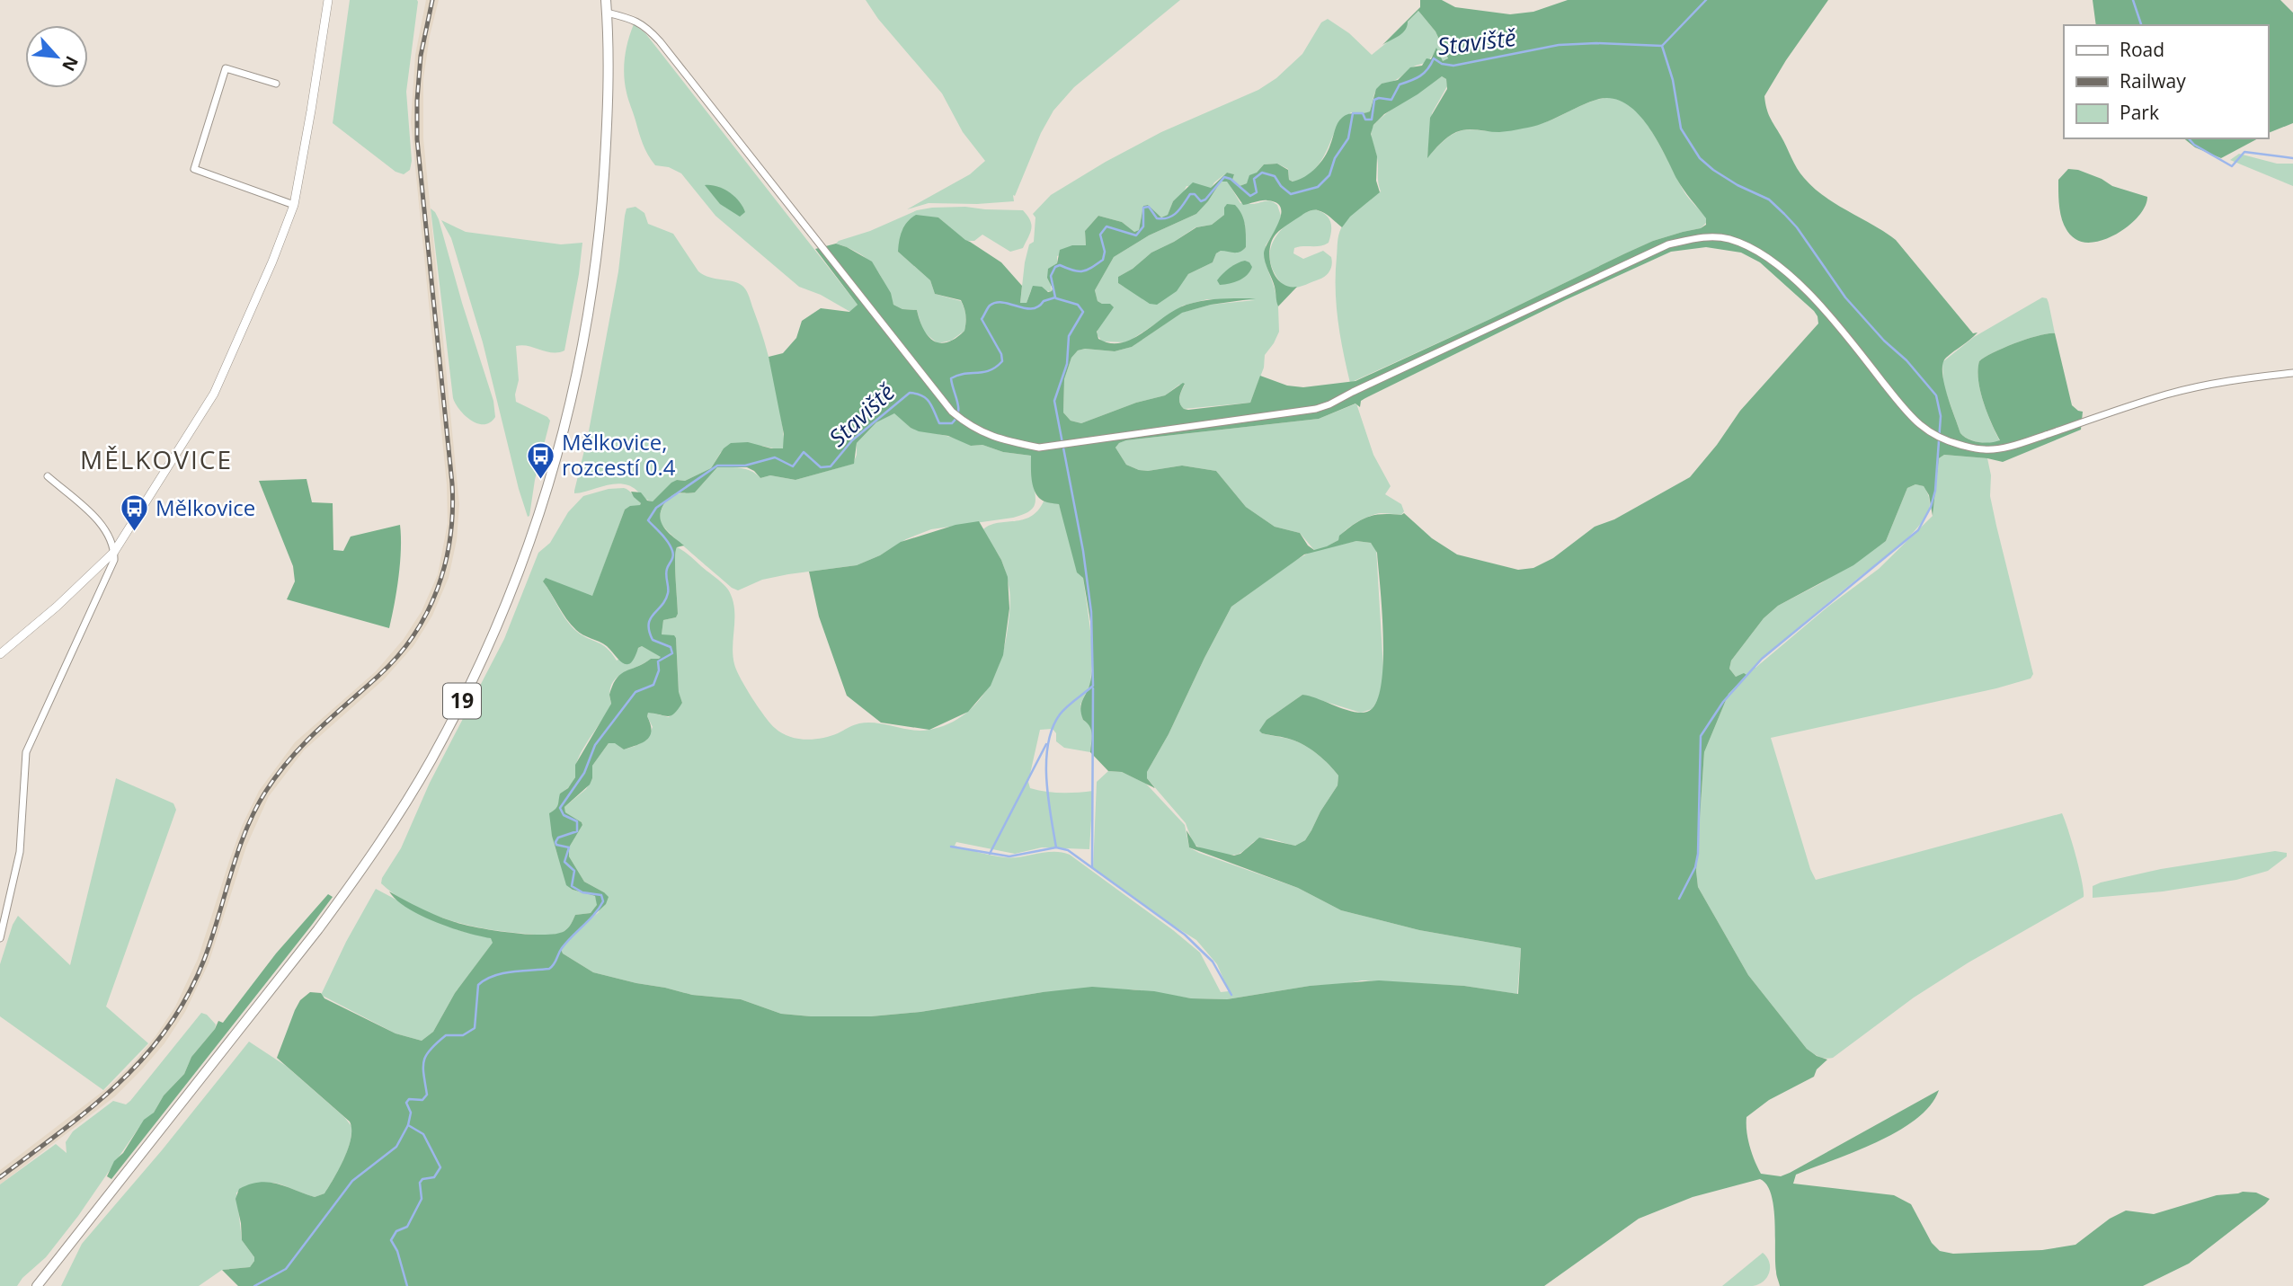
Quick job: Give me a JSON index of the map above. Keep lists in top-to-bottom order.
{
  "streets": {
    "main road": ["19"]
  },
  "districts": ["MĚLKOVICE"],
  "water": ["Staviště"],
  "places": {
    "bus stop": ["Mělkovice, rozcestí 0.4", "Mělkovice"]
  },
  "legend": ["Road", "Railway", "Park"],
  "north": "bottom right"
}
